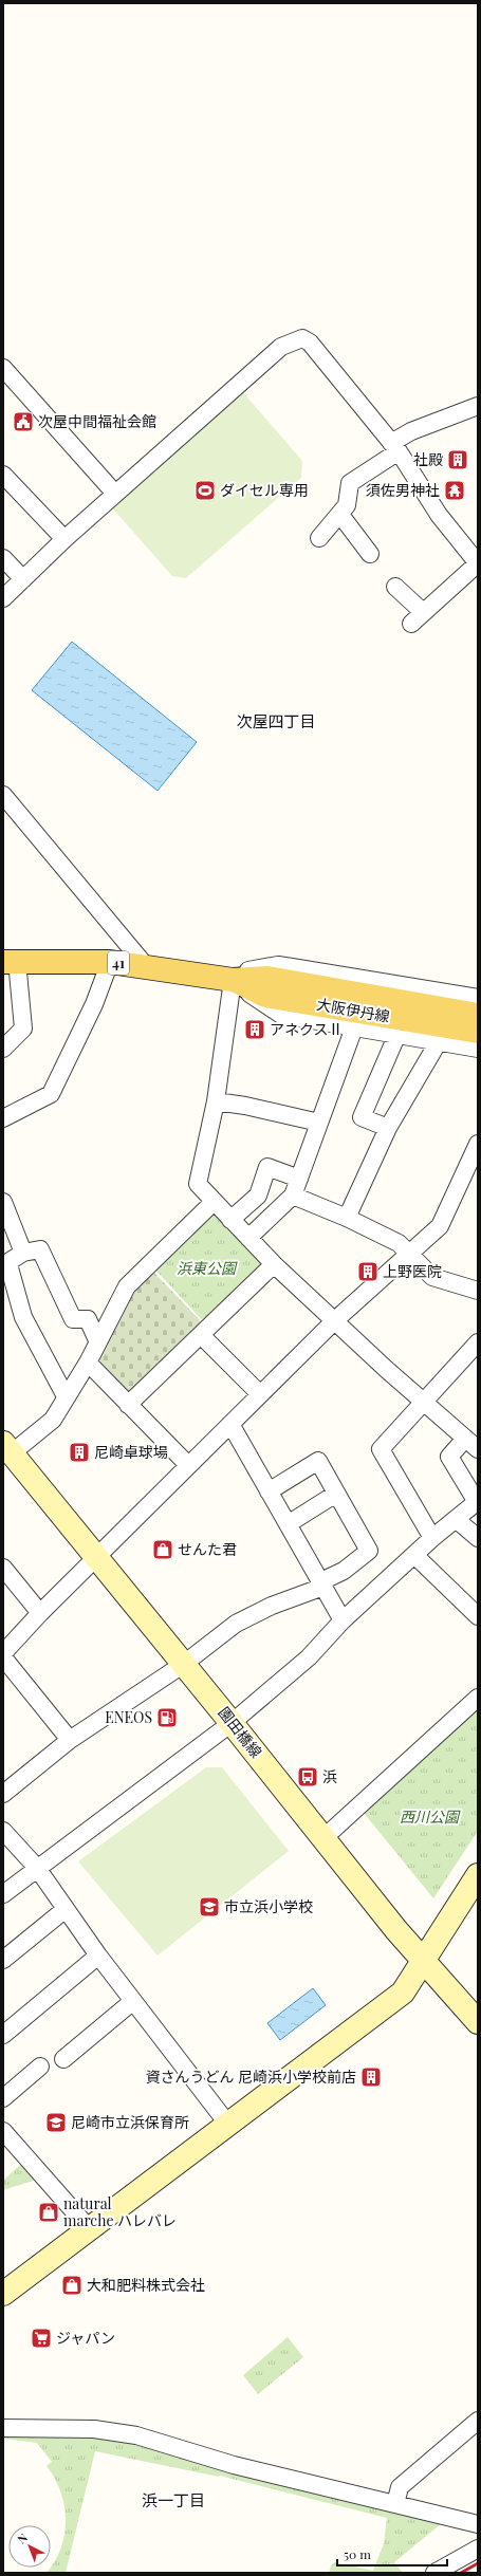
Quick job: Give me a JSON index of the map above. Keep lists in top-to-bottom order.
{
  "streets": {
    "main road": ["41", "大阪伊丹線"],
    "street": ["園田橋線"]
  },
  "districts": ["次屋四丁目", "浜一丁目"],
  "parks": ["浜東公園", "西川公園"],
  "places": {
    "public building": ["次屋中間福祉会館"],
    "building": [
      "社殿",
      "アネクスⅡ",
      "上野医院",
      "尼崎卓球場",
      "資さんうどん 尼崎浜小学校前店"
    ],
    "sports": ["ダイセル専用"],
    "temple": ["須佐男神社"],
    "shop": ["せんた君", "natural marche ハレバレ", "大和肥料株式会社"],
    "fuel station": ["ENEOS"],
    "bus stop": ["浜"],
    "school or university": ["市立浜小学校", "尼崎市立浜保育所"],
    "supermarket": ["ジャパン"]
  },
  "scale_bar": "50 m",
  "north": "top left"
}
